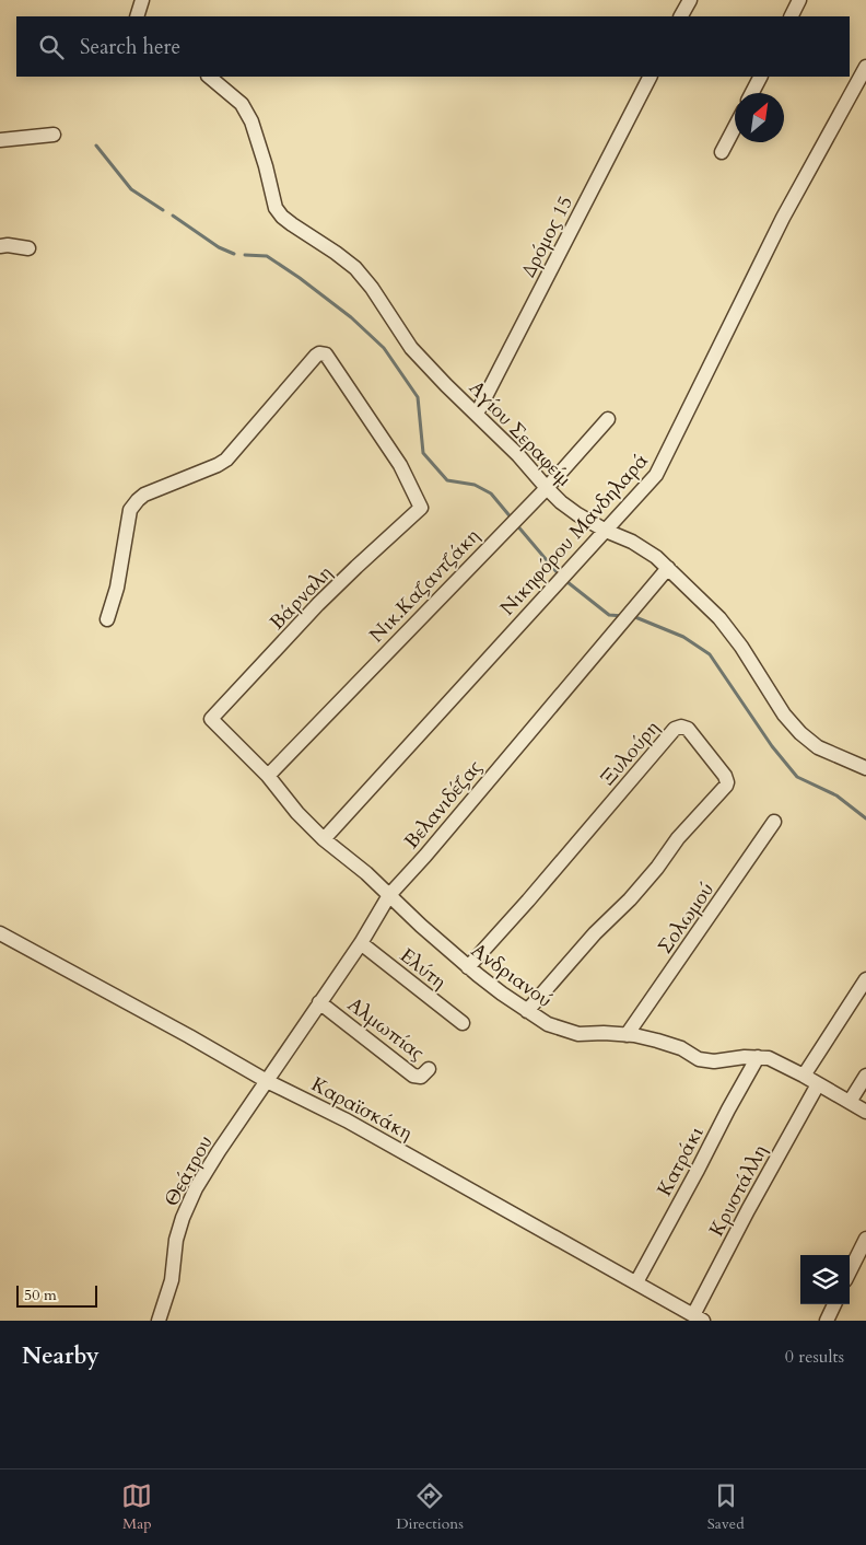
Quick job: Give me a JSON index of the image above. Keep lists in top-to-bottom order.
{
  "streets": {
    "street": [
      "Δρόμος 15",
      "Αγίου Σεραφείμ",
      "Νικηφόρου Μανδηλαρά",
      "Νικ.Καζαντζάκη",
      "Βάρναλη",
      "Ξυλούρη",
      "Βελανιδέζας",
      "Σολωμού",
      "Ελύτη",
      "Ανδριανού",
      "Αλμωπίας",
      "Καραϊσκάκη",
      "Κατράκι",
      "Θεάτρου",
      "Κρυστάλλη"
    ]
  },
  "crossings": [
    ["Δρόμος 15", "Αγίου Σεραφείμ"],
    ["Αγίου Σεραφείμ", "Νικηφόρου Μανδηλαρά"],
    ["Αγίου Σεραφείμ", "Νικ.Καζαντζάκη"],
    ["Αγίου Σεραφείμ", "Βελανιδέζας"],
    ["Νικηφόρου Μανδηλαρά", "Ανδριανού"],
    ["Νικ.Καζαντζάκη", "Ανδριανού"],
    ["Βάρναλη", "Ανδριανού"],
    ["Ξυλούρη", "Ανδριανού"],
    ["Βελανιδέζας", "Ελύτη"],
    ["Βελανιδέζας", "Ανδριανού"],
    ["Βελανιδέζας", "Αλμωπίας"],
    ["Βελανιδέζας", "Καραϊσκάκη"],
    ["Βελανιδέζας", "Θεάτρου"],
    ["Σολωμού", "Ανδριανού"],
    ["Ανδριανού", "Κατράκι"],
    ["Ανδριανού", "Κρυστάλλη"],
    ["Καραϊσκάκη", "Κατράκι"],
    ["Καραϊσκάκη", "Θεάτρου"],
    ["Καραϊσκάκη", "Κρυστάλλη"]
  ],
  "scale_bar": "50 m",
  "north": "top right",
  "page": {
    "search": "Search here",
    "scale": "50 m",
    "heading": ["Nearby", "0 results"],
    "nav": ["Map", "Directions", "Saved"]
  }
}
